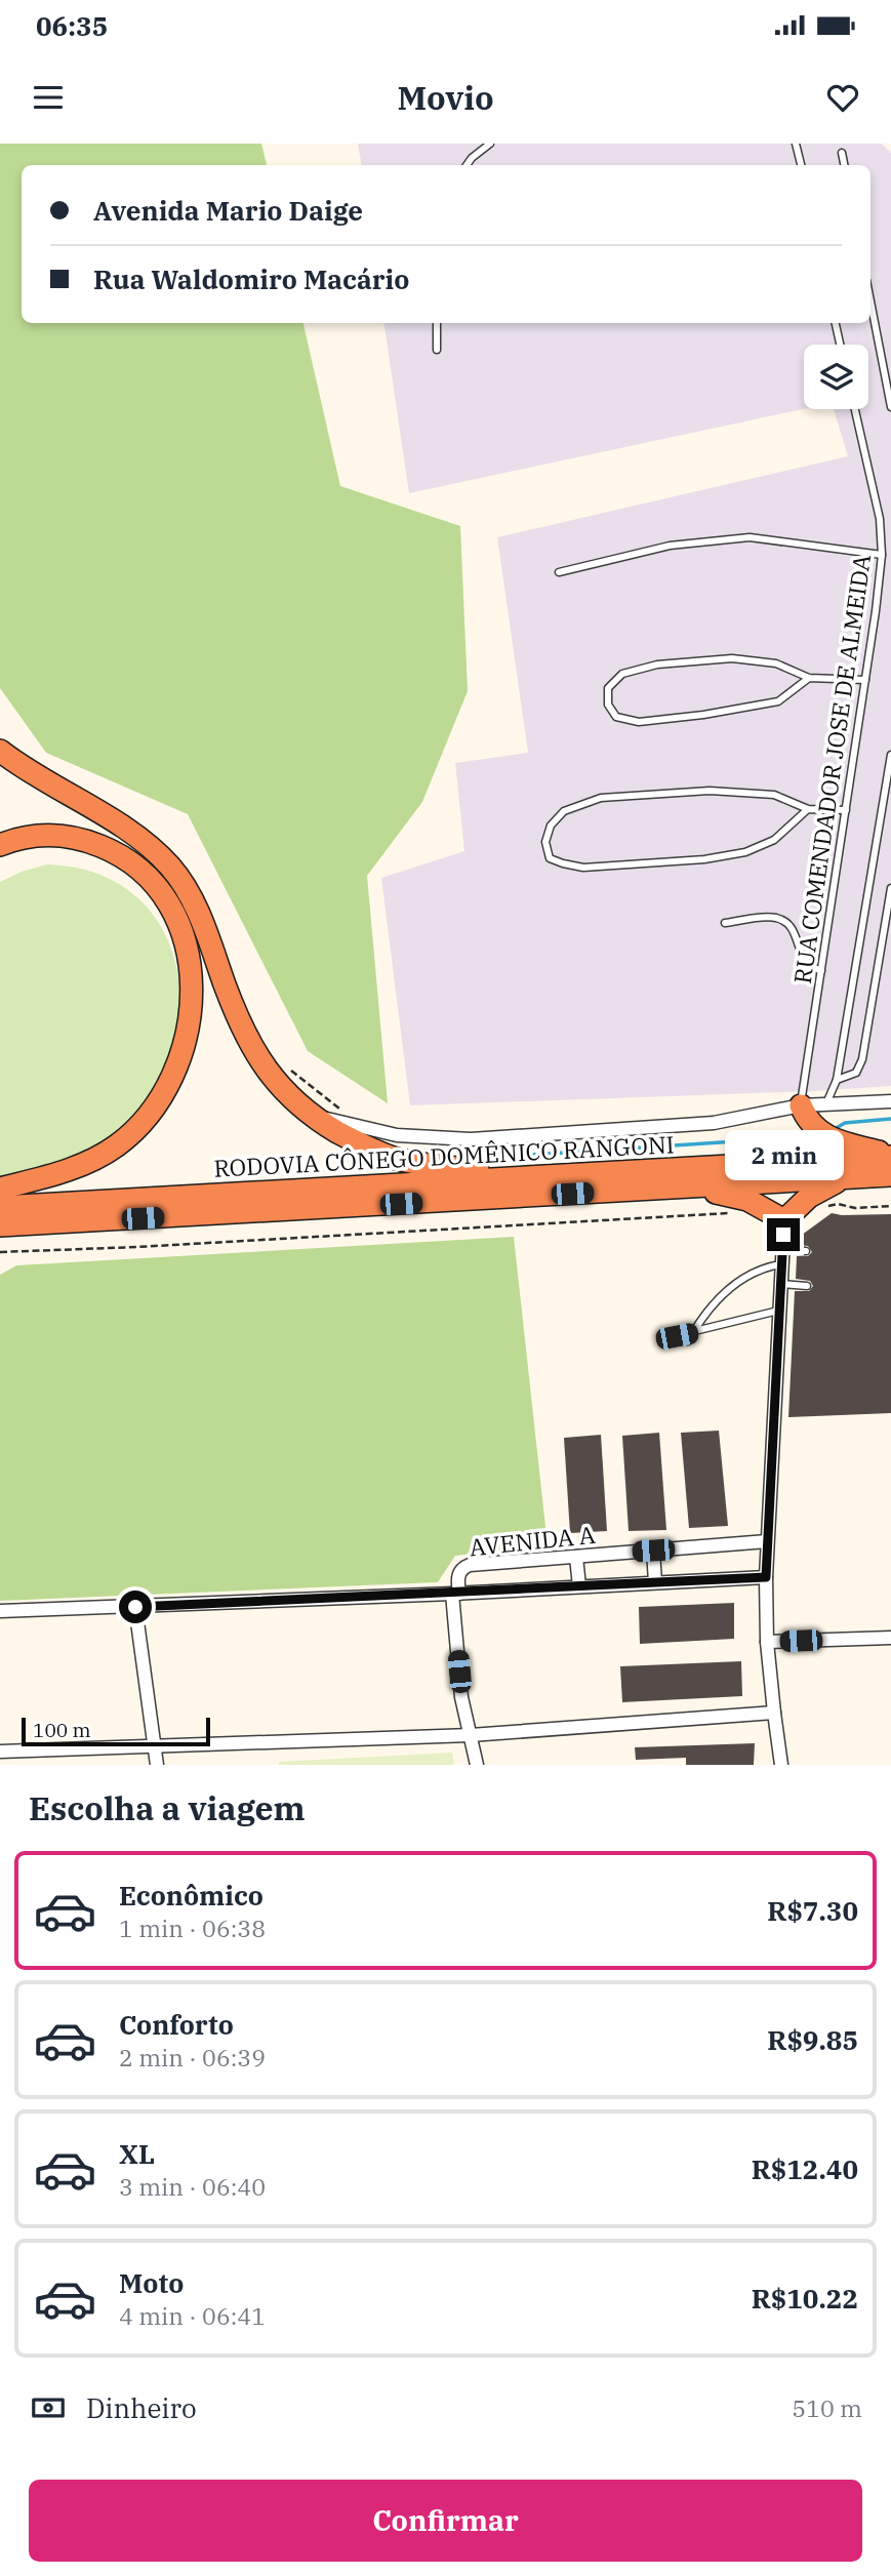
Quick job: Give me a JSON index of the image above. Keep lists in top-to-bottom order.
{
  "streets": {
    "highway": ["RODOVIA CÔNEGO DOMÊNICO RANGONI"],
    "street": ["AVENIDA A"],
    "lane": ["RUA COMENDADOR JOSE DE ALMEIDA"]
  },
  "scale_bar": "100 m",
  "page": {
    "status": "06:35",
    "header": "Movio",
    "banner": ["Avenida Mario Daige", "Rua Waldomiro Macário"],
    "bubble": "2 min",
    "scale": "100 m",
    "heading": "Escolha a viagem",
    "list": [
      {
        "name": "Econômico",
        "note": "1 min · 06:38",
        "value": "R$7.30"
      },
      {
        "name": "Conforto",
        "note": "2 min · 06:39",
        "value": "R$9.85"
      },
      {
        "name": "XL",
        "note": "3 min · 06:40",
        "value": "R$12.40"
      },
      {
        "name": "Moto",
        "note": "4 min · 06:41",
        "value": "R$10.22"
      }
    ],
    "pay": ["Dinheiro", "510 m"],
    "buttons": "Confirmar"
  }
}
